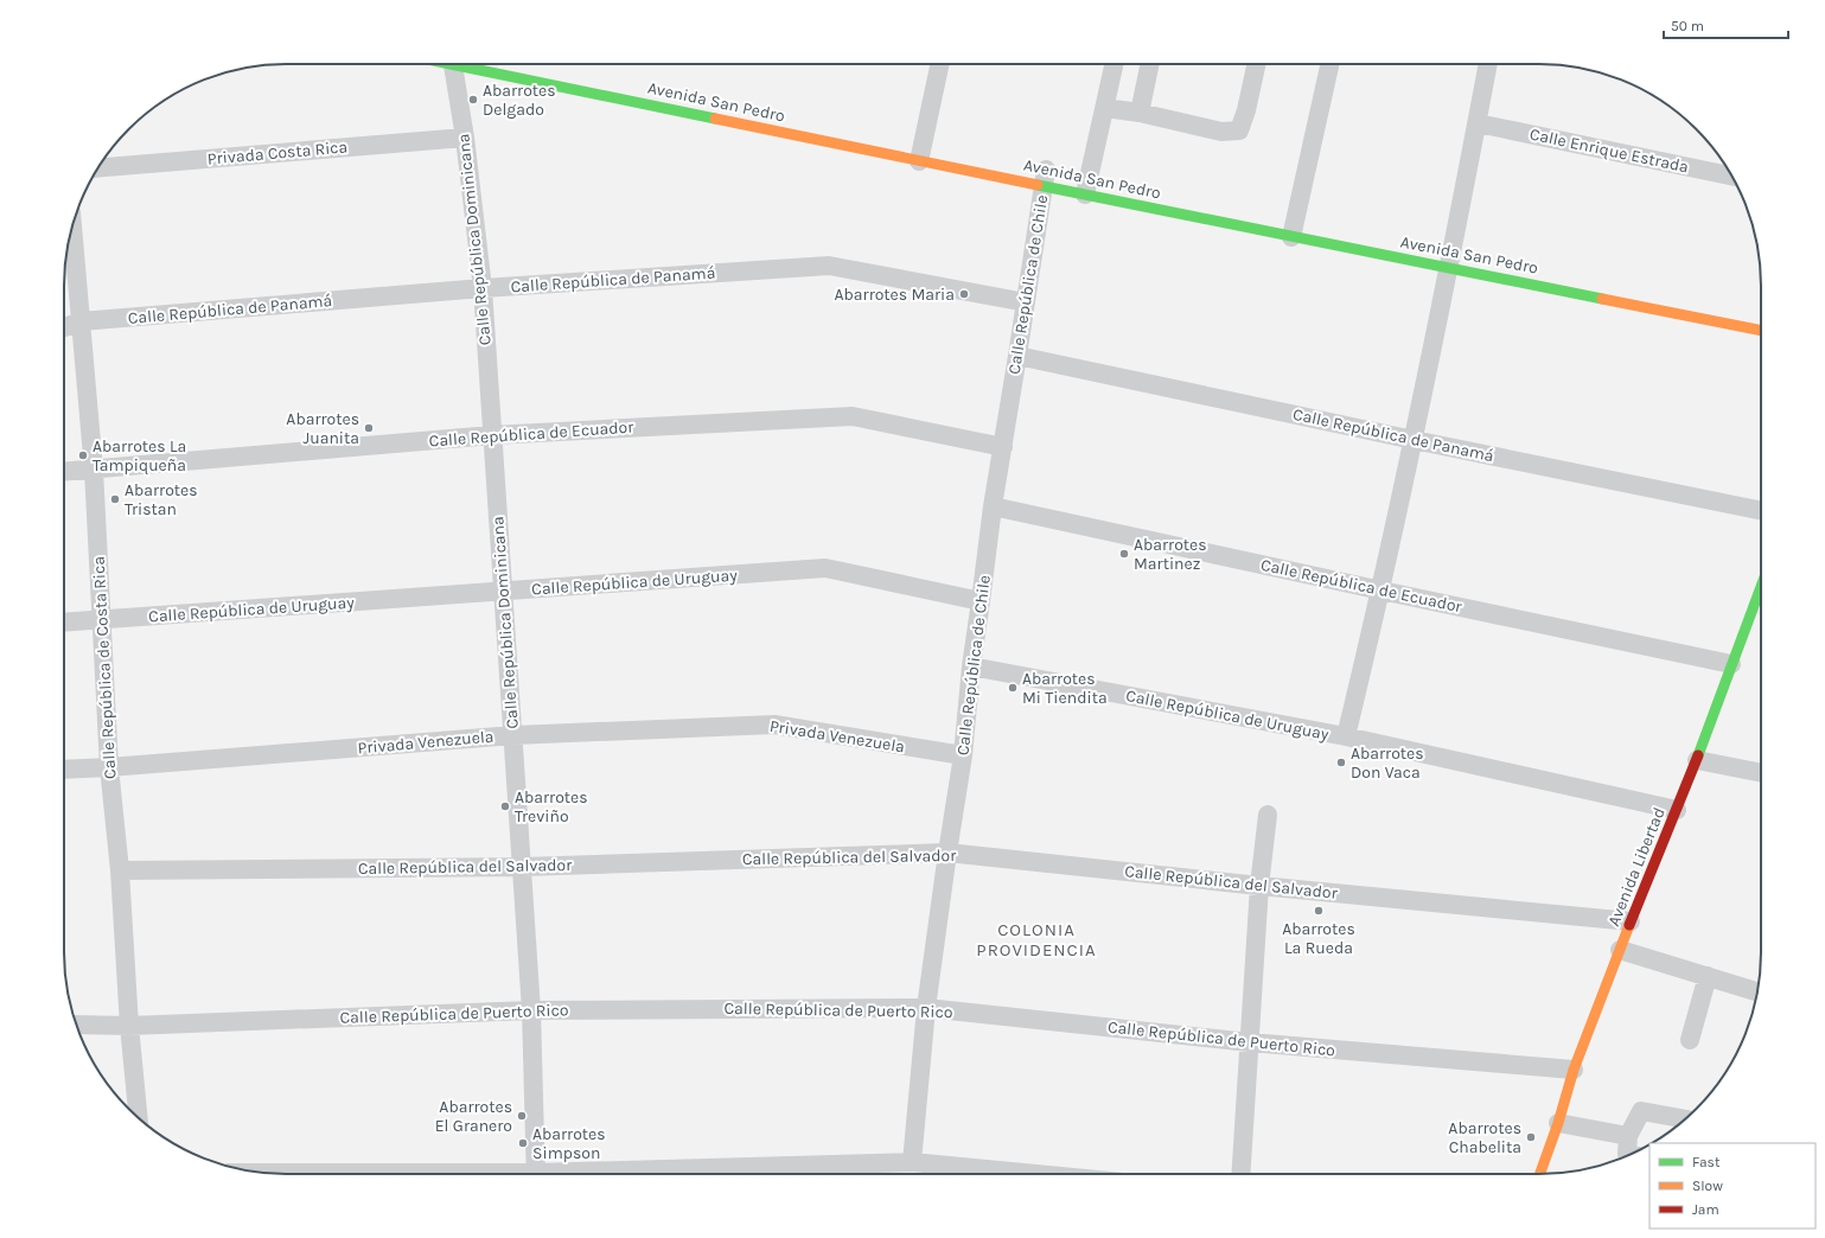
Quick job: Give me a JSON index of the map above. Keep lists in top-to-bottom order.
{
  "streets": {
    "main road": ["Avenida San Pedro", "Avenida Libertad"],
    "street": [
      "Calle Enrique Estrada",
      "Privada Costa Rica",
      "Calle República Dominicana",
      "Calle República de Panamá",
      "Calle República de Chile",
      "Calle República de Ecuador",
      "Calle República de Uruguay",
      "Calle República de Costa Rica",
      "Privada Venezuela",
      "Calle República del Salvador",
      "Calle República de Puerto Rico"
    ]
  },
  "crossings": [
    ["Avenida San Pedro", "Calle República de Chile"],
    ["Privada Costa Rica", "Calle República Dominicana"],
    ["Calle República Dominicana", "Calle República de Panamá"],
    ["Calle República Dominicana", "Calle República de Ecuador"],
    ["Calle República Dominicana", "Calle República de Uruguay"],
    ["Calle República Dominicana", "Privada Venezuela"],
    ["Calle República Dominicana", "Calle República del Salvador"],
    ["Calle República Dominicana", "Calle República de Puerto Rico"],
    ["Calle República de Panamá", "Calle República de Chile"],
    ["Calle República de Panamá", "Calle República de Costa Rica"],
    ["Calle República de Chile", "Calle República de Ecuador"],
    ["Calle República de Chile", "Calle República de Uruguay"],
    ["Calle República de Chile", "Privada Venezuela"],
    ["Calle República de Chile", "Calle República del Salvador"],
    ["Calle República de Chile", "Calle República de Puerto Rico"],
    ["Calle República de Ecuador", "Calle República de Costa Rica"],
    ["Calle República de Ecuador", "Avenida Libertad"],
    ["Calle República de Uruguay", "Calle República de Costa Rica"],
    ["Calle República de Uruguay", "Avenida Libertad"],
    ["Calle República de Costa Rica", "Privada Venezuela"],
    ["Calle República de Costa Rica", "Calle República del Salvador"],
    ["Calle República de Costa Rica", "Calle República de Puerto Rico"],
    ["Calle República del Salvador", "Avenida Libertad"],
    ["Avenida Libertad", "Calle República de Puerto Rico"]
  ],
  "districts": ["COLONIA PROVIDENCIA"],
  "places": [
    "Abarrotes Delgado",
    "Abarrotes Maria",
    "Abarrotes Juanita",
    "Abarrotes La Tampiqueña",
    "Abarrotes Tristan",
    "Abarrotes Martinez",
    "Abarrotes Mi Tiendita",
    "Abarrotes Don Vaca",
    "Abarrotes Treviño",
    "Abarrotes La Rueda",
    "Abarrotes El Granero",
    "Abarrotes Chabelita",
    "Abarrotes Simpson"
  ],
  "legend": ["Fast", "Slow", "Jam"],
  "scale_bar": "50 m"
}
